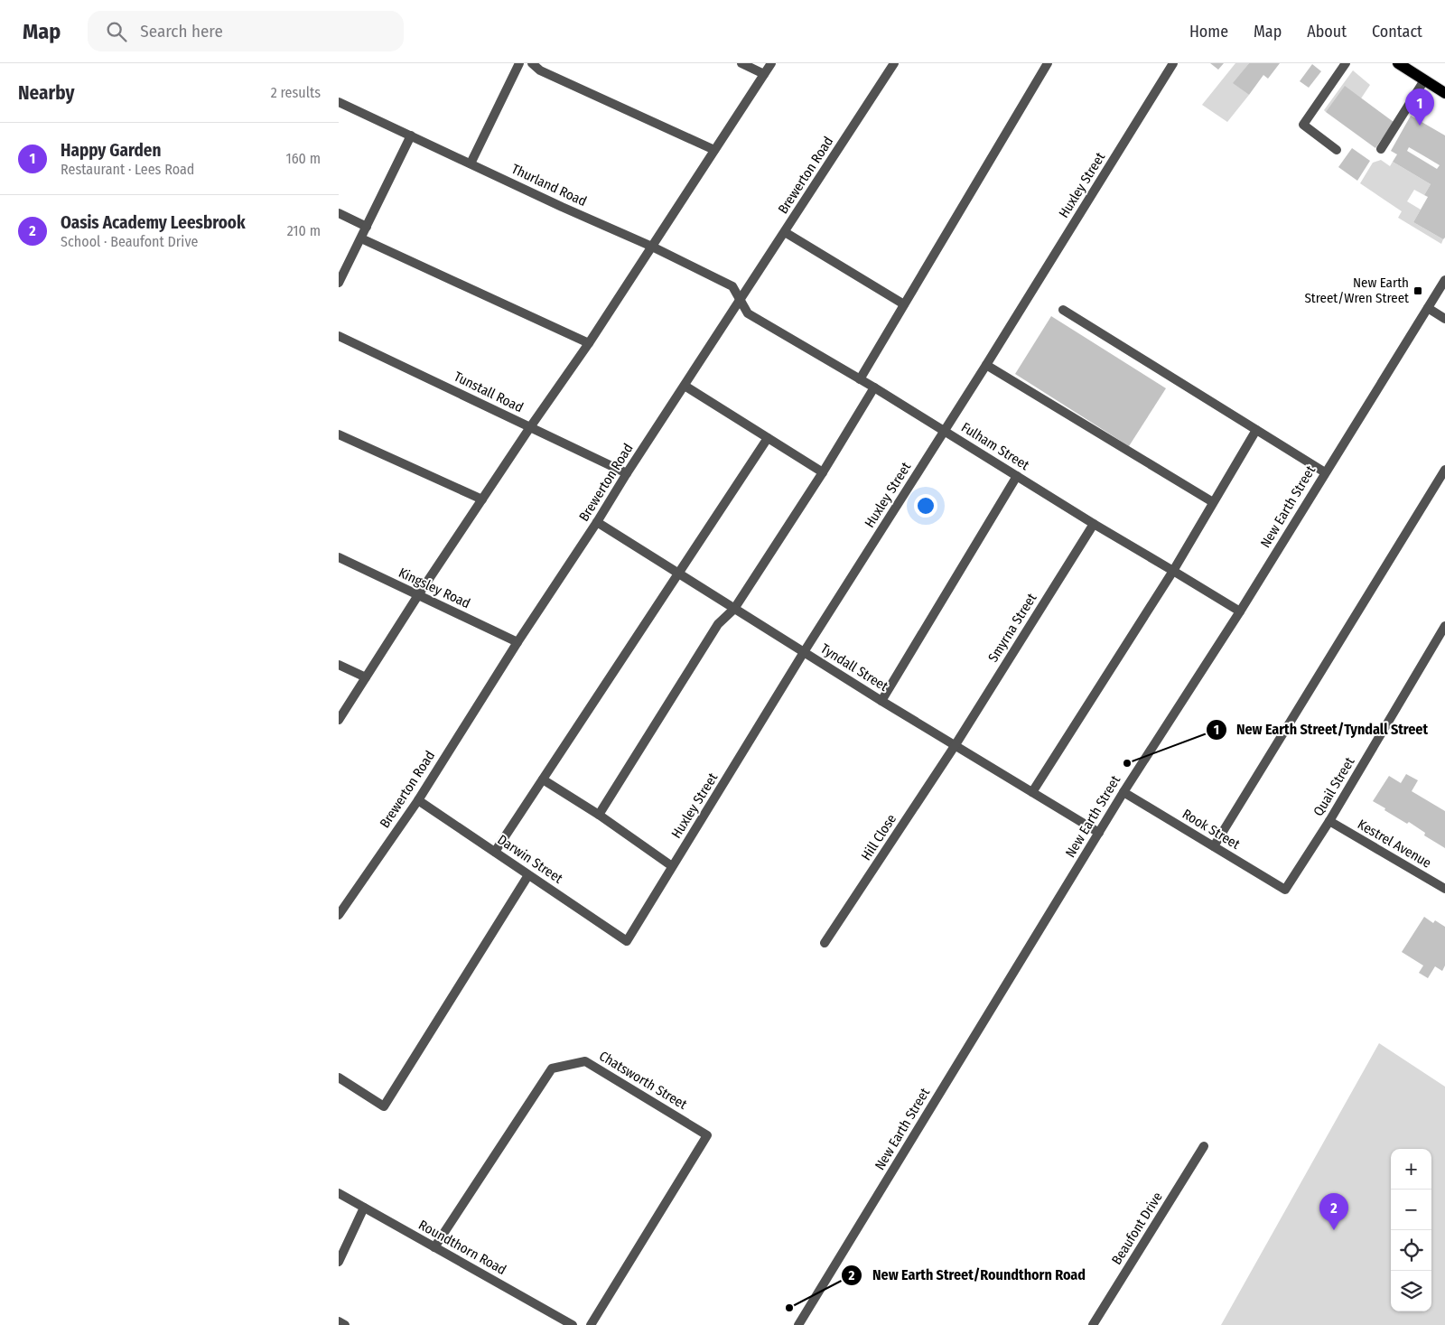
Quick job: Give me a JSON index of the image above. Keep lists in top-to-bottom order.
{
  "streets": {
    "street": [
      "Brewerton Road",
      "Thurland Road",
      "Huxley Street",
      "Tunstall Road",
      "Fulham Street",
      "New Earth Street",
      "Kingsley Road",
      "Smyrna Street",
      "Tyndall Street",
      "Quail Street",
      "Rook Street",
      "Hill Close",
      "Kestrel Avenue",
      "Darwin Street",
      "Chatsworth Street",
      "Beaufont Drive",
      "Roundthorn Road"
    ]
  },
  "crossings": [
    ["Brewerton Road", "Thurland Road"],
    ["Brewerton Road", "Tunstall Road"],
    ["Brewerton Road", "Fulham Street"],
    ["Brewerton Road", "Kingsley Road"],
    ["Brewerton Road", "Tyndall Street"],
    ["Brewerton Road", "Darwin Street"],
    ["Thurland Road", "Fulham Street"],
    ["Huxley Street", "Fulham Street"],
    ["Huxley Street", "Tyndall Street"],
    ["Huxley Street", "Darwin Street"],
    ["Fulham Street", "New Earth Street"],
    ["Fulham Street", "Smyrna Street"],
    ["New Earth Street", "Tyndall Street"],
    ["New Earth Street", "Rook Street"],
    ["Smyrna Street", "Tyndall Street"],
    ["Smyrna Street", "Hill Close"],
    ["Tyndall Street", "Hill Close"],
    ["Quail Street", "Rook Street"],
    ["Quail Street", "Kestrel Avenue"],
    ["Chatsworth Street", "Roundthorn Road"]
  ],
  "places": {
    "transit": ["New Earth Street/Wren Street"],
    "other": ["New Earth Street/Tyndall Street", "New Earth Street/Roundthorn Road"]
  },
  "page": {
    "header": "Map",
    "search": "Search here",
    "nav": [
      "Home",
      "Map",
      "About",
      "Contact"
    ],
    "heading": ["Nearby", "2 results"],
    "pins": ["1", "2"],
    "list": [
      {
        "mark": "1",
        "name": "Happy Garden",
        "note": "Restaurant · Lees Road",
        "value": "160 m"
      },
      {
        "mark": "2",
        "name": "Oasis Academy Leesbrook",
        "note": "School · Beaufont Drive",
        "value": "210 m"
      }
    ],
    "map_buttons": ["+", "−"]
  }
}
